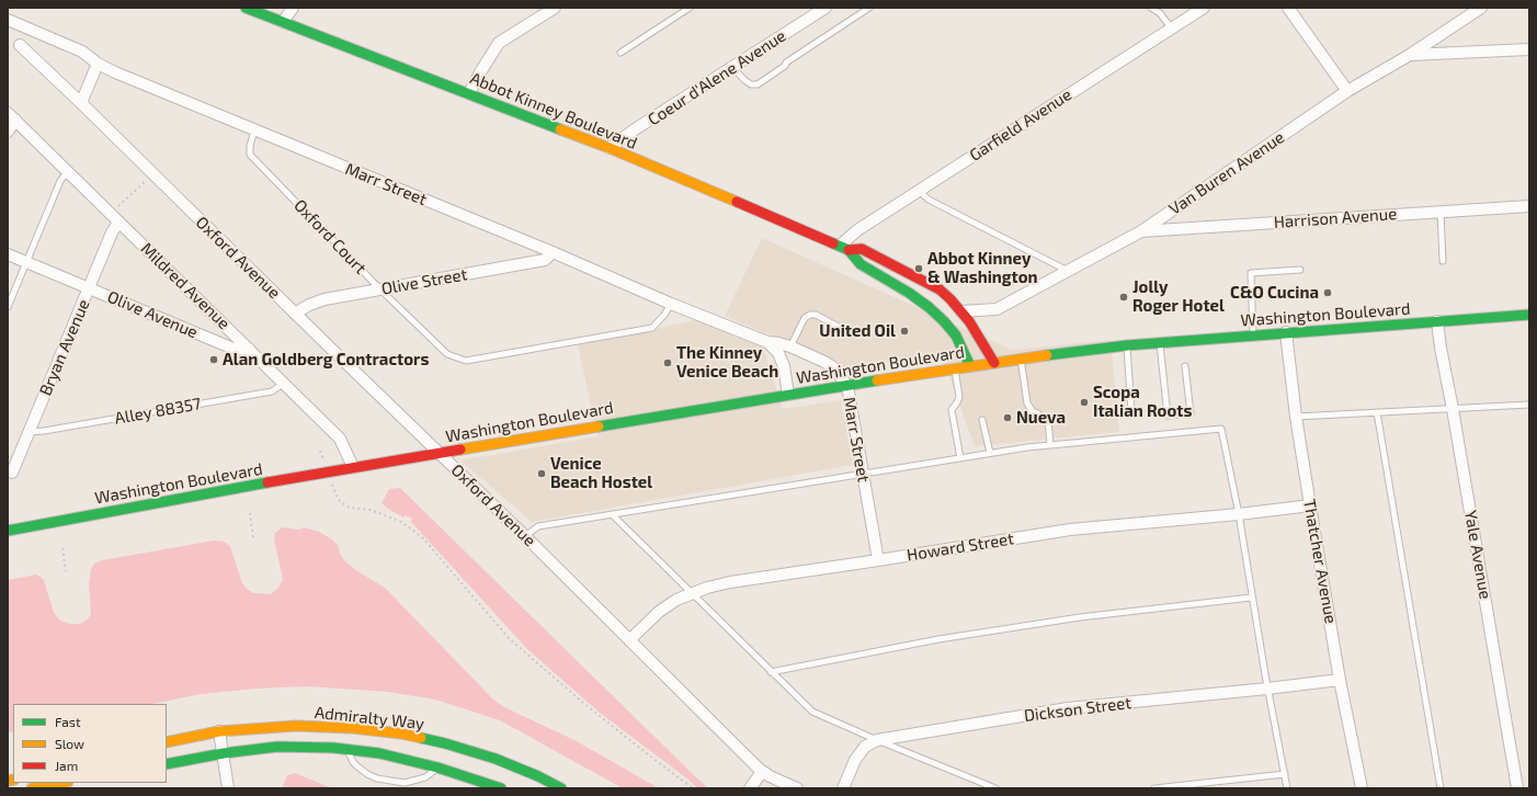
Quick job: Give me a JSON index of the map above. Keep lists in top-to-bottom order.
{
  "streets": {
    "street": [
      "Coeur d'Alene Avenue",
      "Abbot Kinney Boulevard",
      "Garfield Avenue",
      "Van Buren Avenue",
      "Marr Street",
      "Harrison Avenue",
      "Oxford Avenue",
      "Olive Street",
      "Mildred Avenue",
      "Olive Avenue",
      "Washington Boulevard",
      "Bryan Avenue",
      "Howard Street",
      "Yale Avenue",
      "Thatcher Avenue",
      "Dickson Street",
      "Admiralty Way"
    ],
    "lane": ["Oxford Court", "Alley 88357"]
  },
  "crossings": [
    ["Coeur d'Alene Avenue", "Abbot Kinney Boulevard"],
    ["Abbot Kinney Boulevard", "Garfield Avenue"],
    ["Abbot Kinney Boulevard", "Van Buren Avenue"],
    ["Abbot Kinney Boulevard", "Washington Boulevard"],
    ["Van Buren Avenue", "Harrison Avenue"],
    ["Marr Street", "Oxford Court"],
    ["Marr Street", "Olive Street"],
    ["Marr Street", "Washington Boulevard"],
    ["Marr Street", "Howard Street"],
    ["Oxford Court", "Olive Street"],
    ["Oxford Avenue", "Olive Street"],
    ["Oxford Avenue", "Washington Boulevard"],
    ["Oxford Avenue", "Howard Street"],
    ["Mildred Avenue", "Olive Avenue"],
    ["Mildred Avenue", "Washington Boulevard"],
    ["Mildred Avenue", "Bryan Avenue"],
    ["Mildred Avenue", "Alley 88357"],
    ["Olive Avenue", "Bryan Avenue"],
    ["Washington Boulevard", "Yale Avenue"],
    ["Washington Boulevard", "Thatcher Avenue"],
    ["Bryan Avenue", "Alley 88357"],
    ["Howard Street", "Thatcher Avenue"],
    ["Thatcher Avenue", "Dickson Street"]
  ],
  "places": [
    "Abbot Kinney & Washington",
    "C&O Cucina",
    "Jolly Roger Hotel",
    "United Oil",
    "Alan Goldberg Contractors",
    "The Kinney Venice Beach",
    "Scopa Italian Roots",
    "Nueva",
    "Venice Beach Hostel"
  ],
  "legend": ["Fast", "Slow", "Jam"]
}
